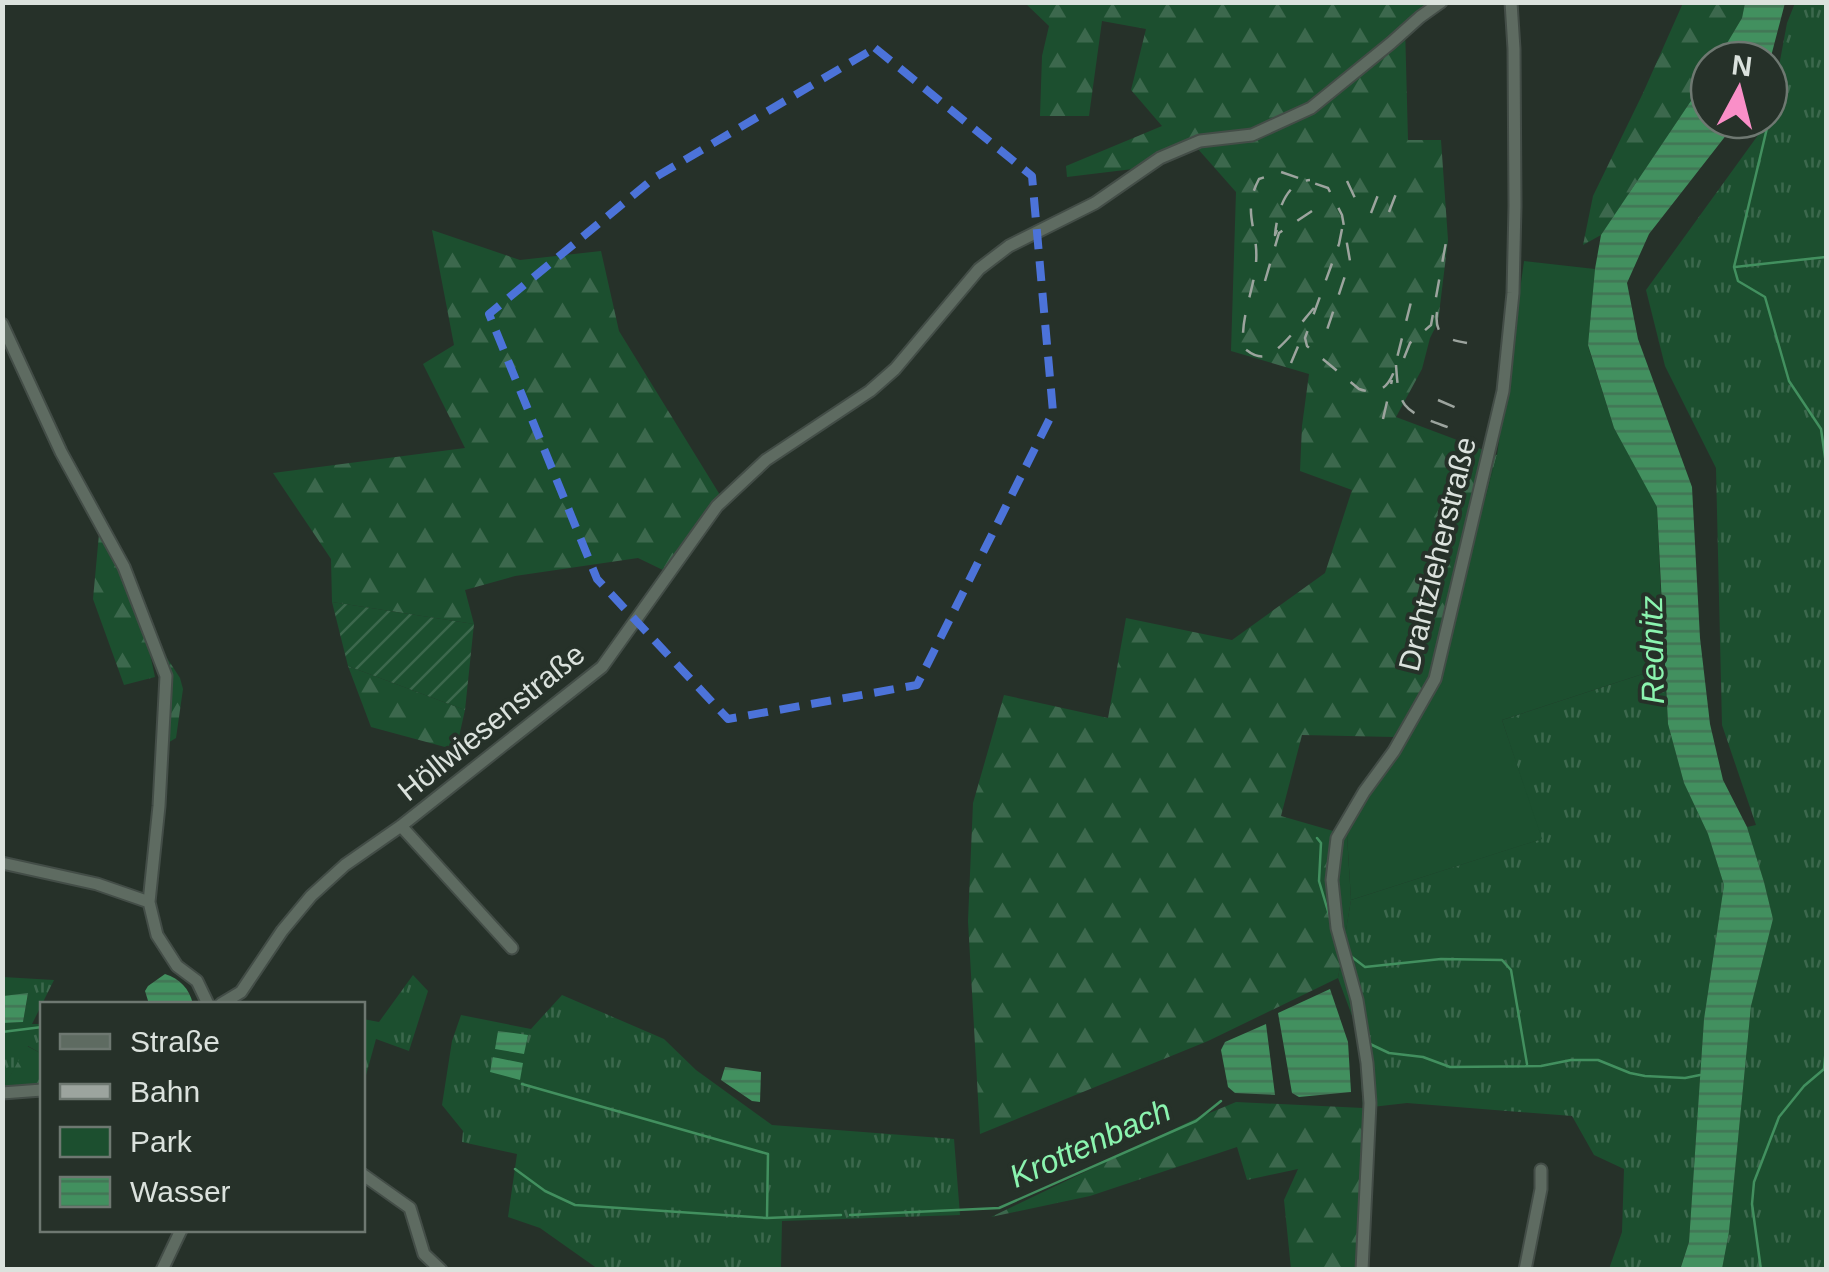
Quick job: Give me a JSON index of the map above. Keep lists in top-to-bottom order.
{
  "streets": {
    "street": ["Drahtzieherstraße", "Höllwiesenstraße"]
  },
  "water": ["Rednitz", "Krottenbach"],
  "legend": [
    "Straße",
    "Bahn",
    "Park",
    "Wasser"
  ],
  "north": "top"
}
